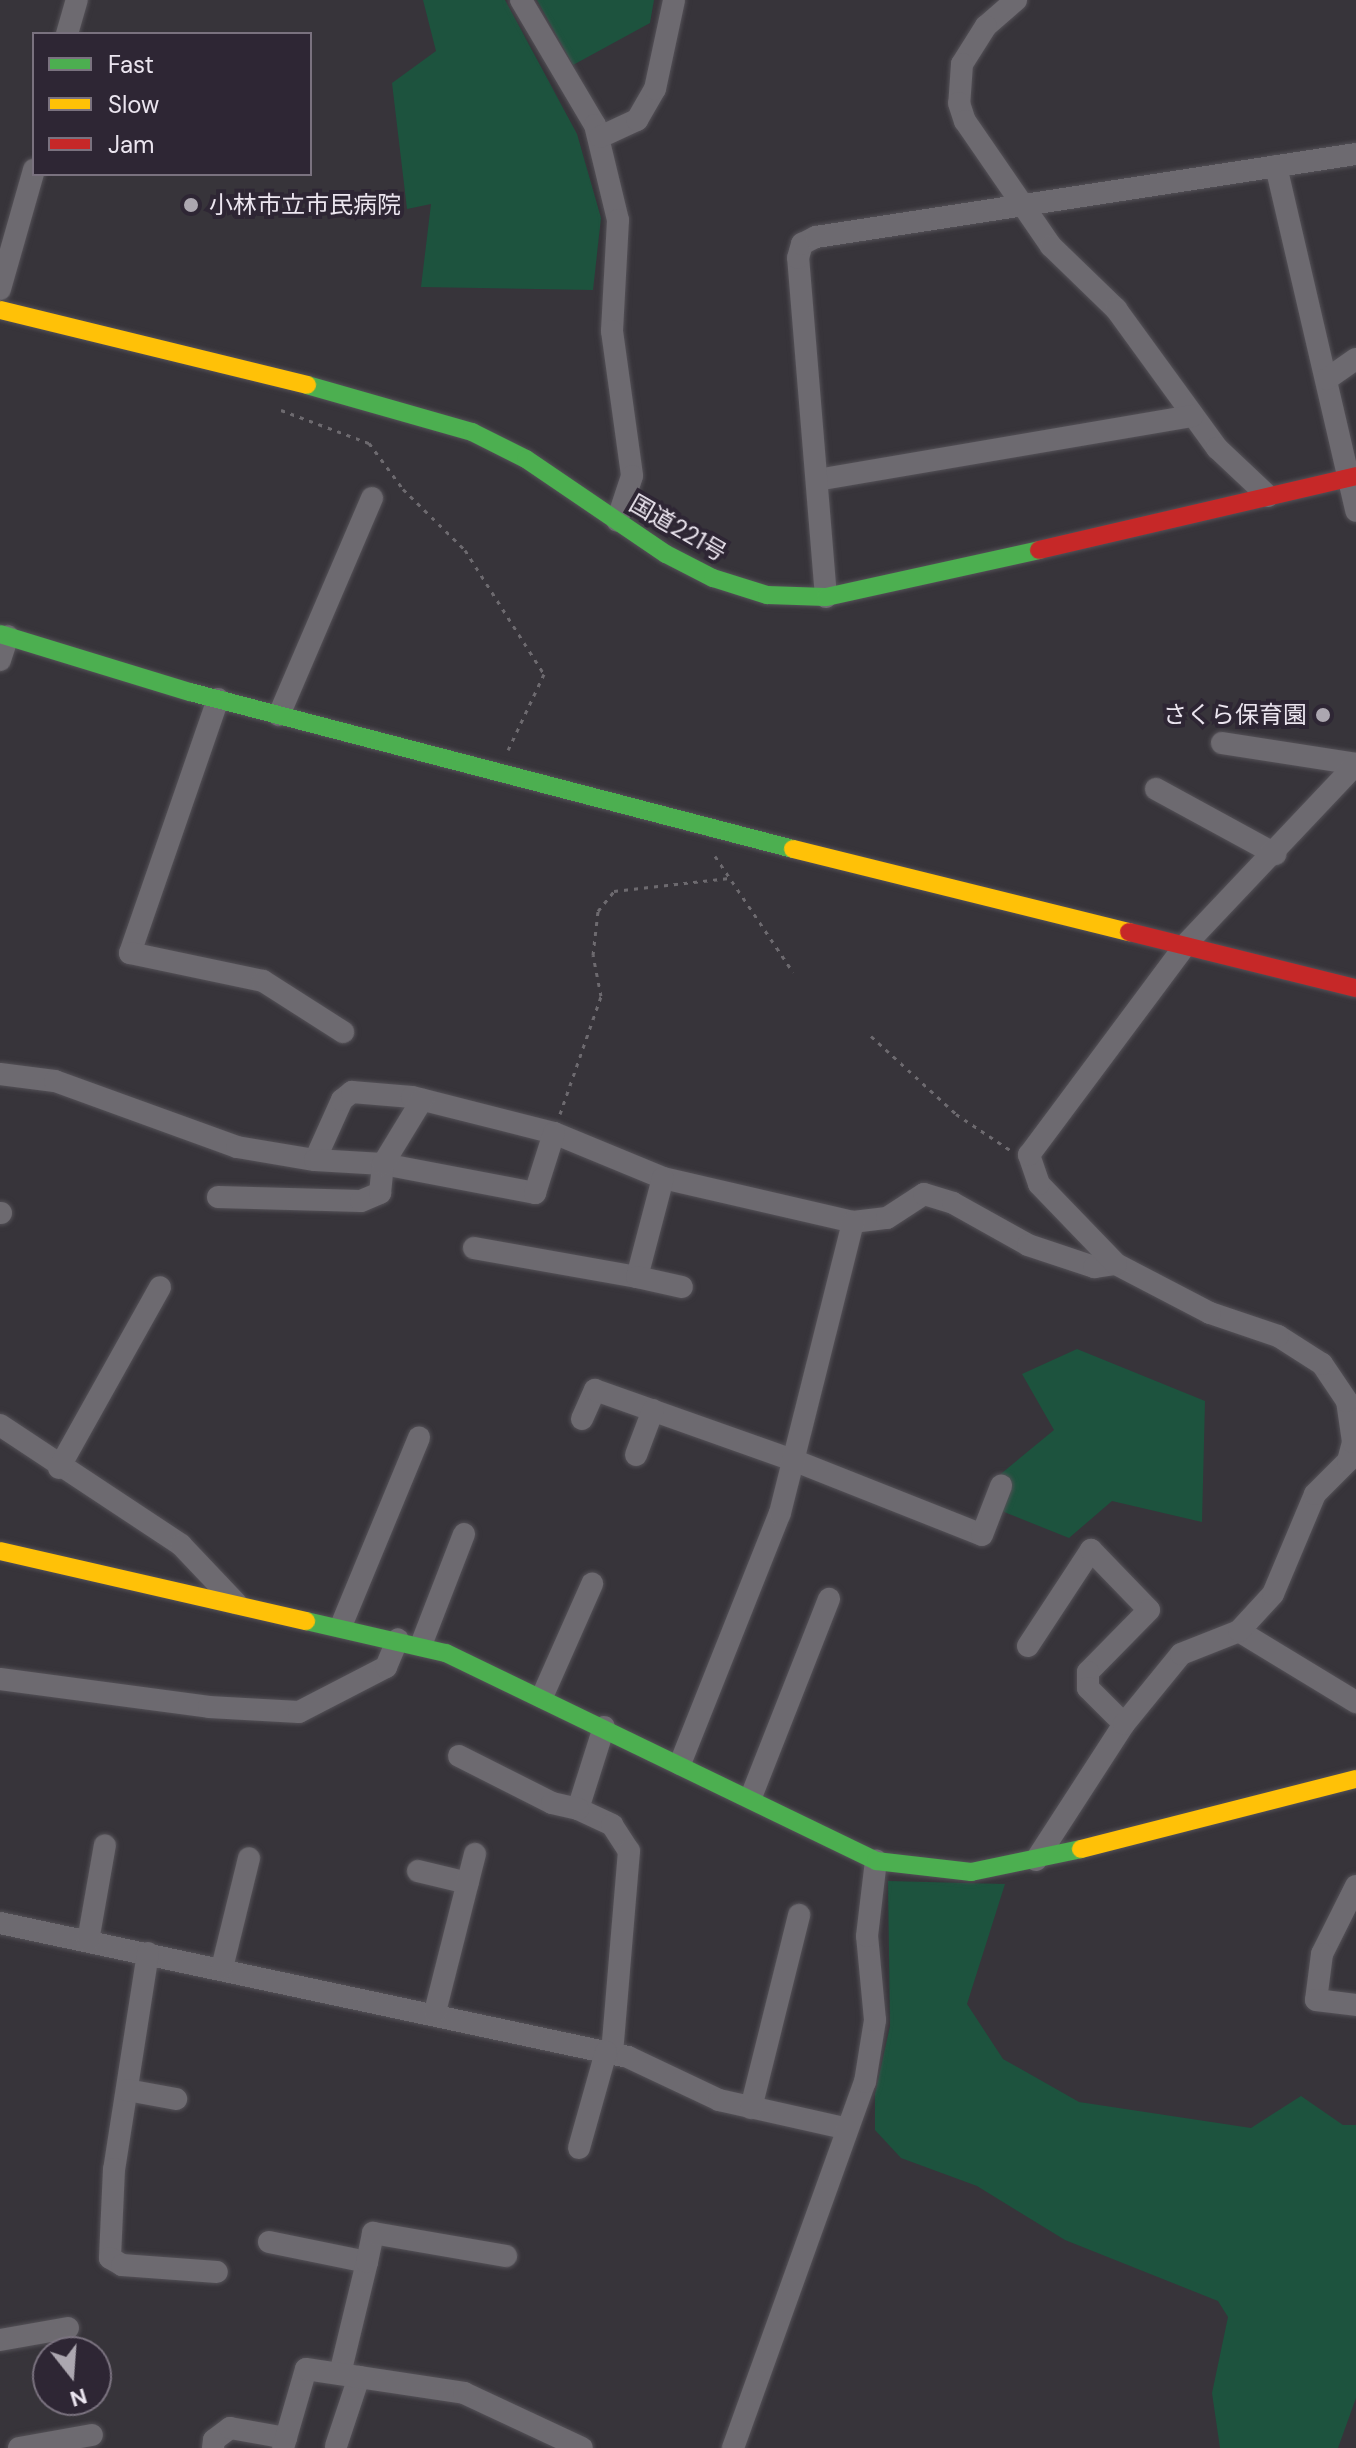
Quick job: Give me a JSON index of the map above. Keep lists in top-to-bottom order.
{
  "streets": {
    "main road": ["国道221号"]
  },
  "places": ["小林市立市民病院", "さくら保育園"],
  "legend": ["Fast", "Slow", "Jam"],
  "north": "bottom"
}
